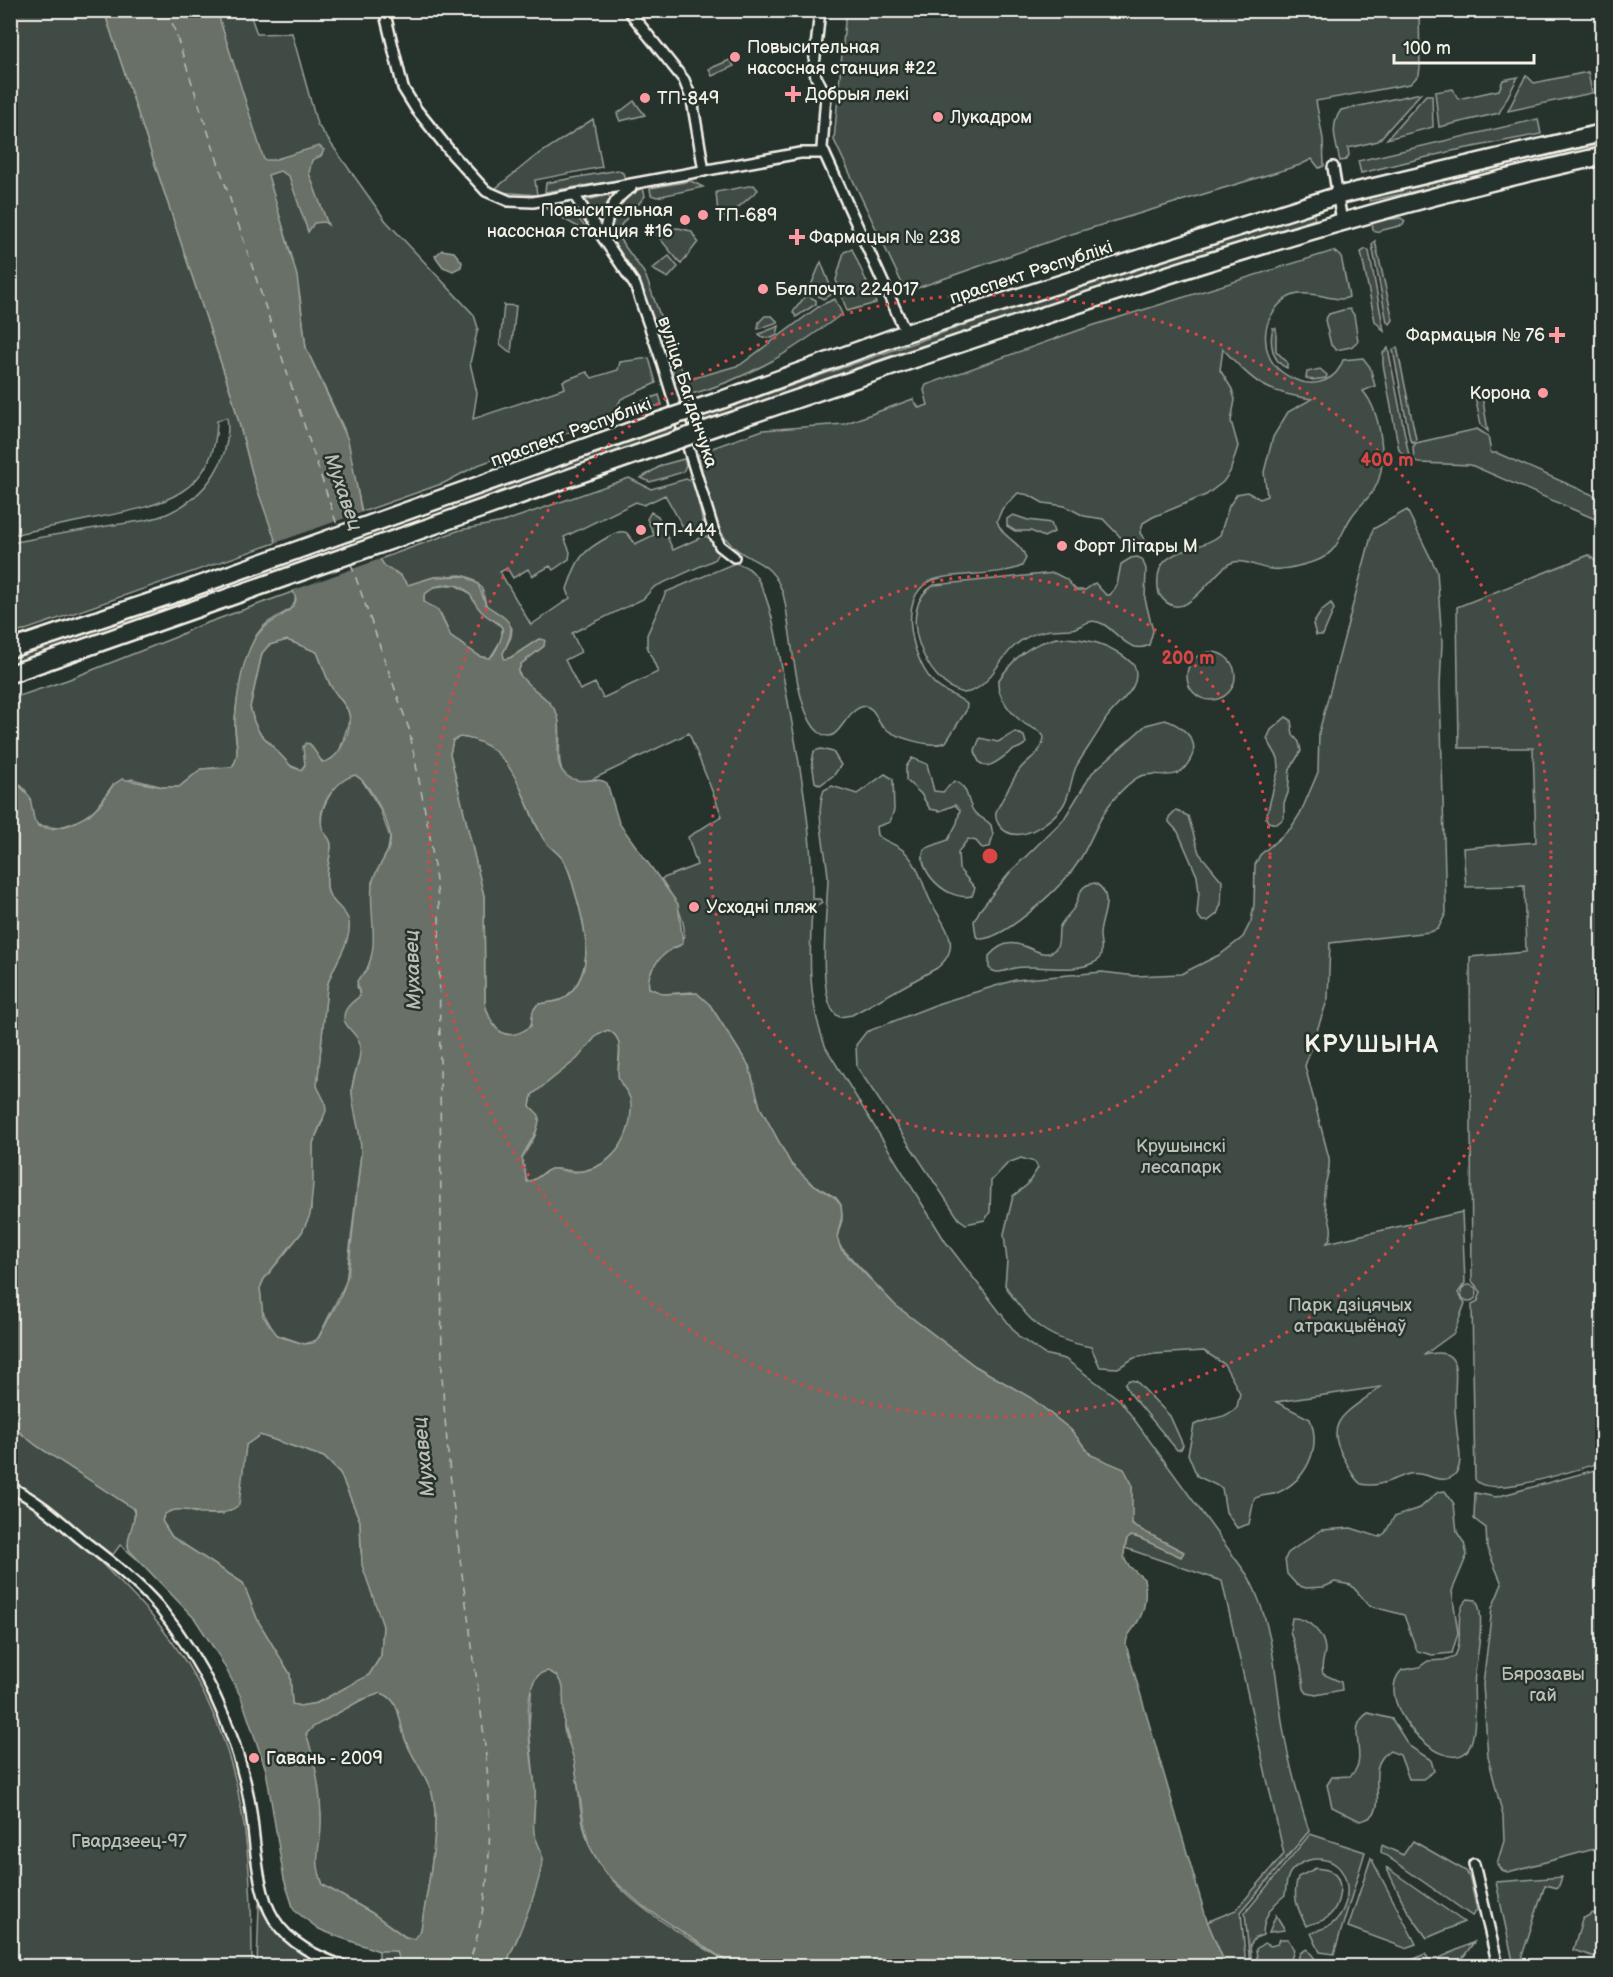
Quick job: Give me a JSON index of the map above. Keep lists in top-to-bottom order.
{
  "streets": {
    "highway": ["праспект Рэспублікі"],
    "street": ["вуліца Багданчука"]
  },
  "districts": ["КРУШЫНА"],
  "water": ["Мухавец"],
  "parks": [
    "Крушынскі лесапарк",
    "Парк дзіцячых атракцыёнаў",
    "Бярозавы гай",
    "Гвардзеец-97"
  ],
  "places": {
    "other": [
      "Повысительная насосная станция #22",
      "ТП-849",
      "Лукадром",
      "ТП-689",
      "Повысительная насосная станция #16",
      "Белпочта 224017",
      "Корона",
      "ТП-444",
      "Форт Літары М",
      "Усходні пляж",
      "Гавань - 2009"
    ],
    "health": ["Добрыя лекі", "Фармацыя № 238", "Фармацыя № 76"]
  },
  "scale_bar": "100 m",
  "rings": ["400 m", "200 m"]
}
